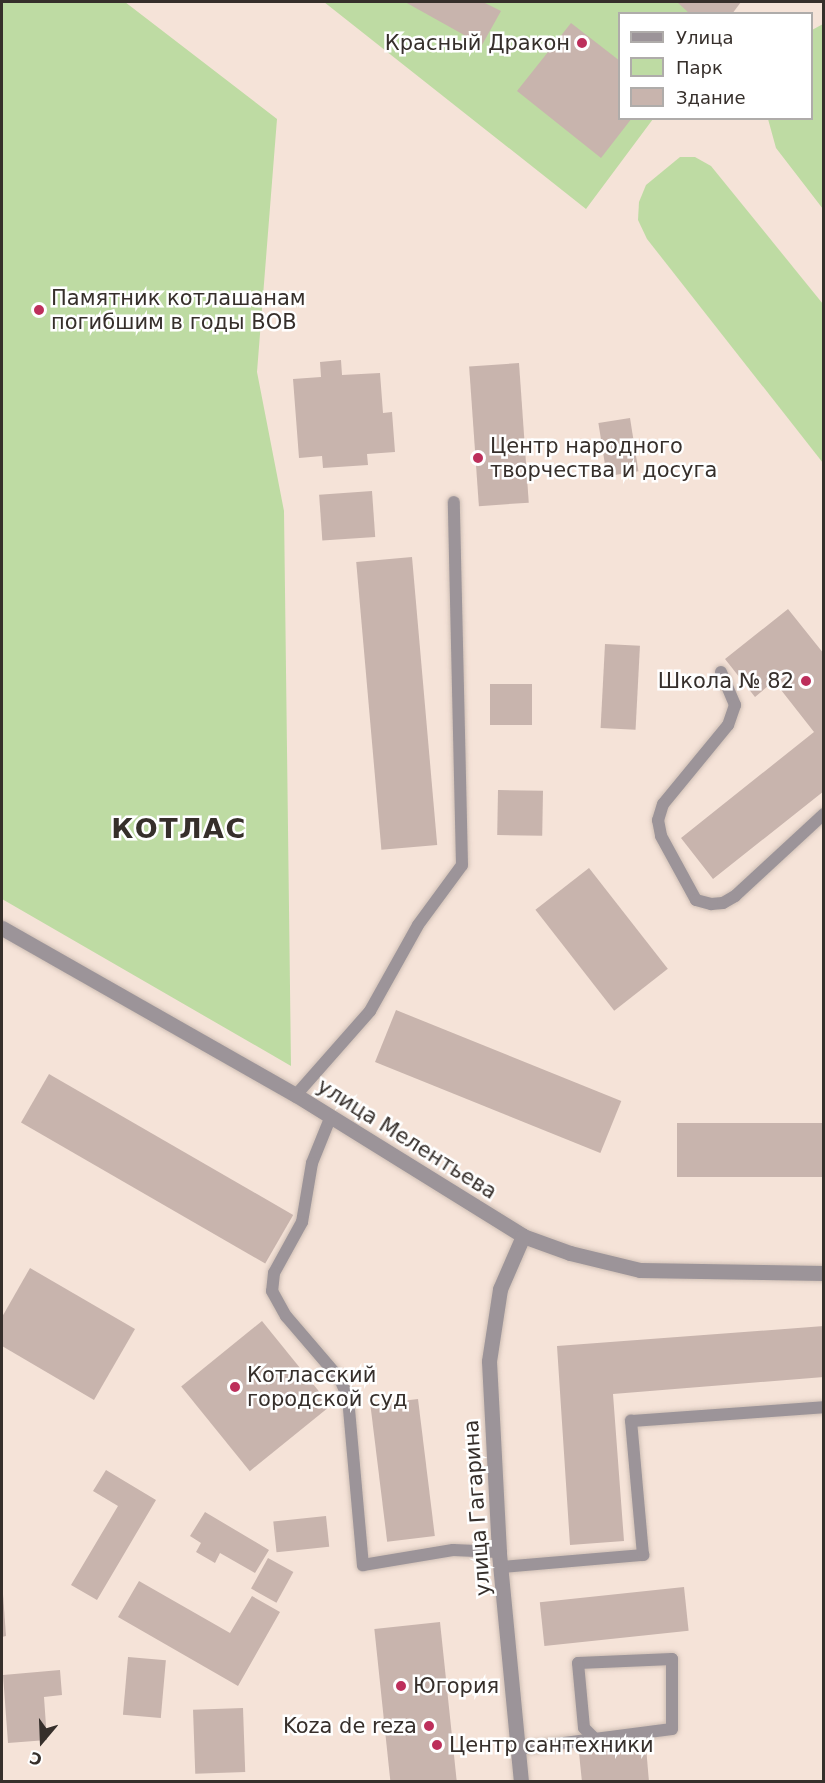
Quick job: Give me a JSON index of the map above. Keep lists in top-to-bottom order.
{
  "streets": {
    "street": ["улица Мелентьева", "улица Гагарина"]
  },
  "crossings": [
    ["улица Мелентьева", "улица Гагарина"]
  ],
  "districts": ["КОТЛАС"],
  "places": [
    "Красный Дракон",
    "Памятник котлашанам погибшим в годы ВОВ",
    "Центр народного творчества и досуга",
    "Школа № 82",
    "Котласский городской суд",
    "Югория",
    "Koza de reza",
    "Центр сантехники"
  ],
  "legend": ["Улица", "Парк", "Здание"],
  "north": "bottom"
}
